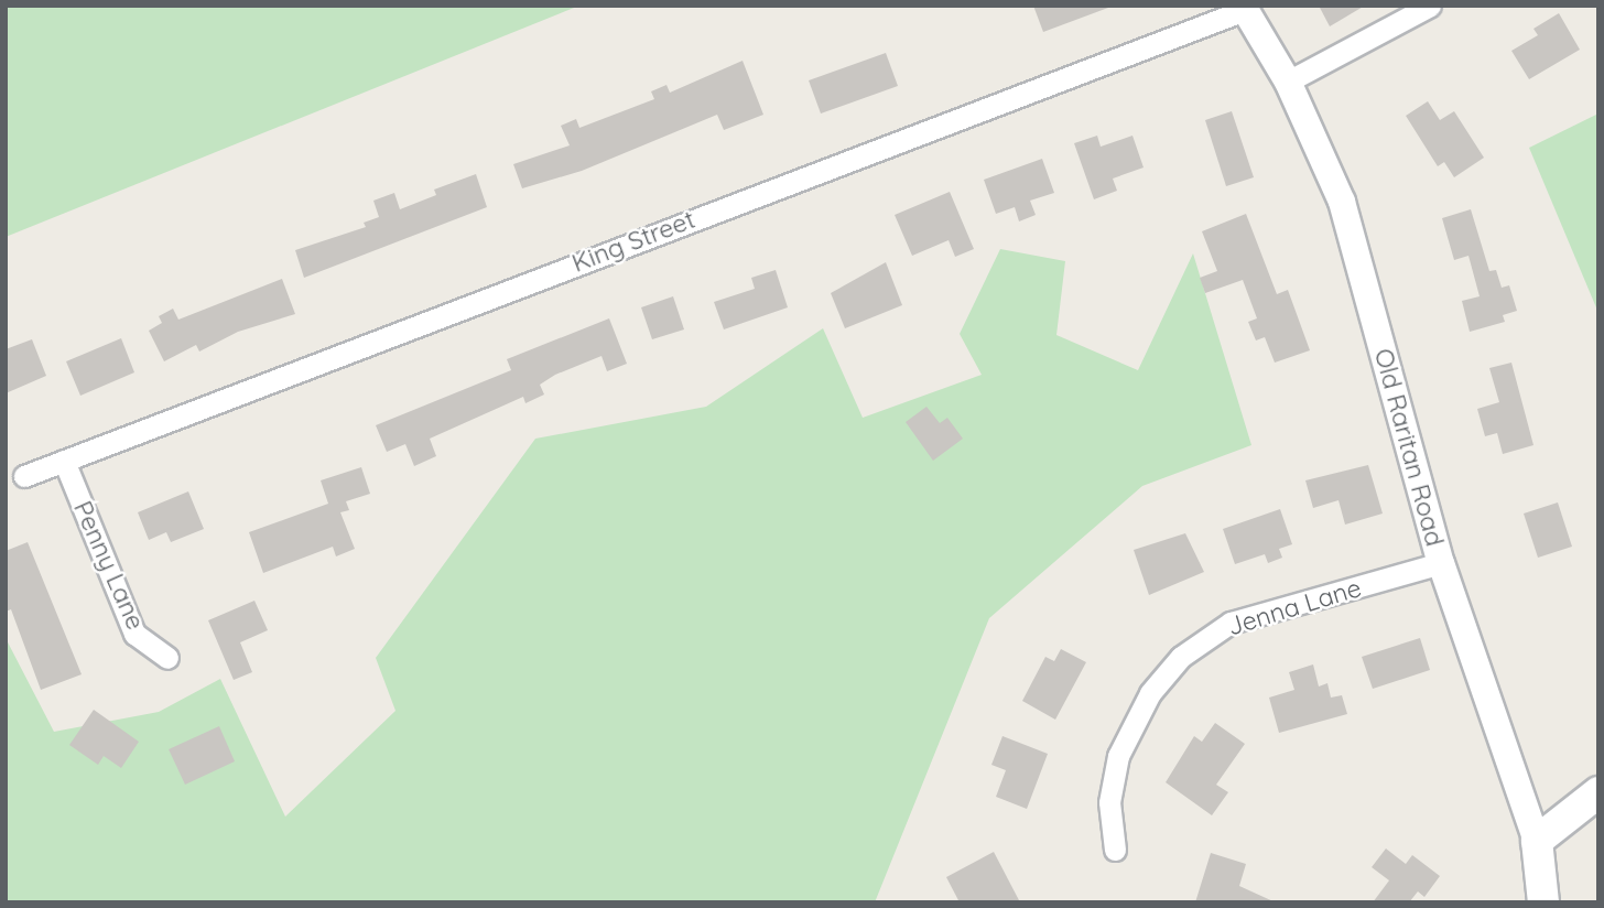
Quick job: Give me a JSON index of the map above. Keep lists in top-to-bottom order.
{
  "streets": {
    "main road": ["Old Raritan Road"],
    "street": ["King Street", "Penny Lane", "Jenna Lane"]
  },
  "crossings": [
    ["King Street", "Old Raritan Road"],
    ["King Street", "Penny Lane"],
    ["Old Raritan Road", "Jenna Lane"]
  ]
}
